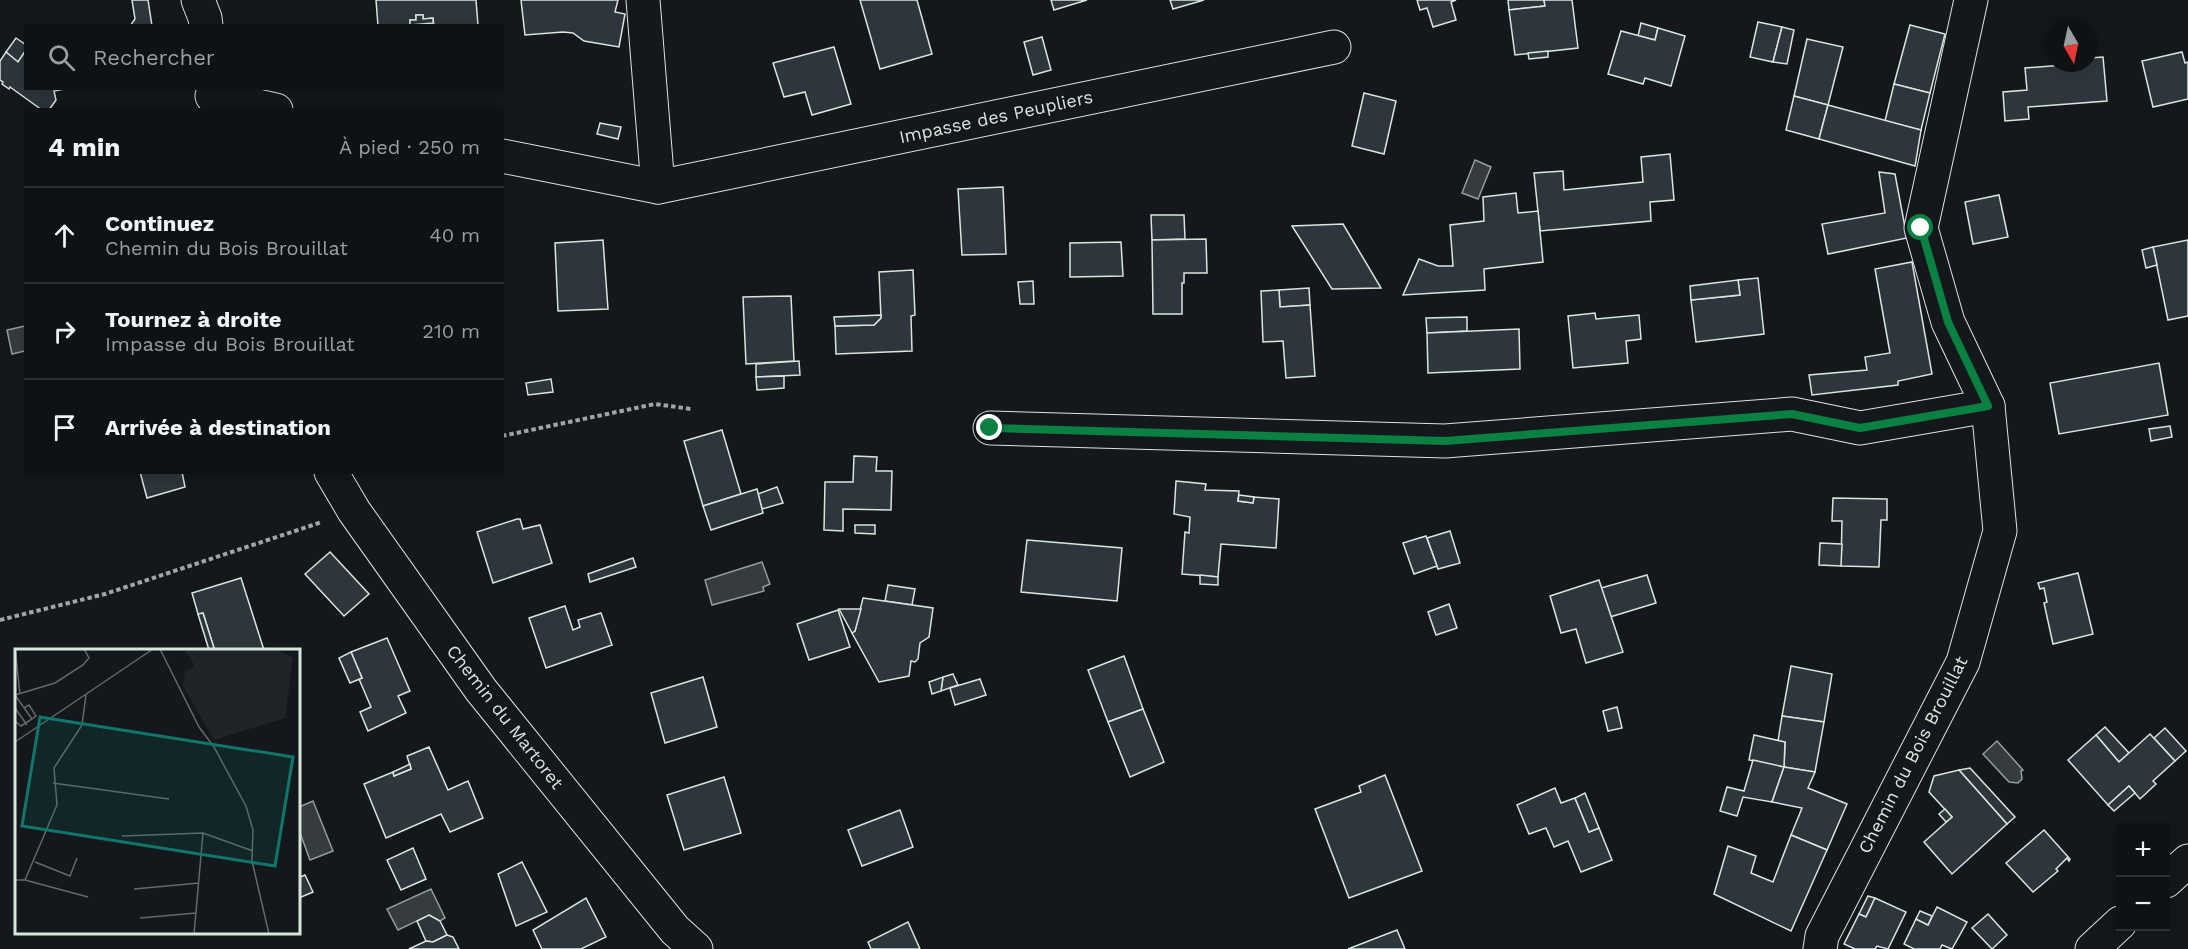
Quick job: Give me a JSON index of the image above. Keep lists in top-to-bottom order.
{
  "streets": {
    "street": ["Impasse des Peupliers", "Chemin du Martoret", "Chemin du Bois Brouillat"]
  },
  "north": "bottom",
  "page": {
    "search": "Rechercher",
    "heading": ["4 min", "À pied · 250 m"],
    "list": [
      ["Continuez", "Chemin du Bois Brouillat", "40 m"],
      ["Tournez à droite", "Impasse du Bois Brouillat", "210 m"],
      "Arrivée à destination"
    ],
    "map_buttons": ["+", "−"]
  }
}
